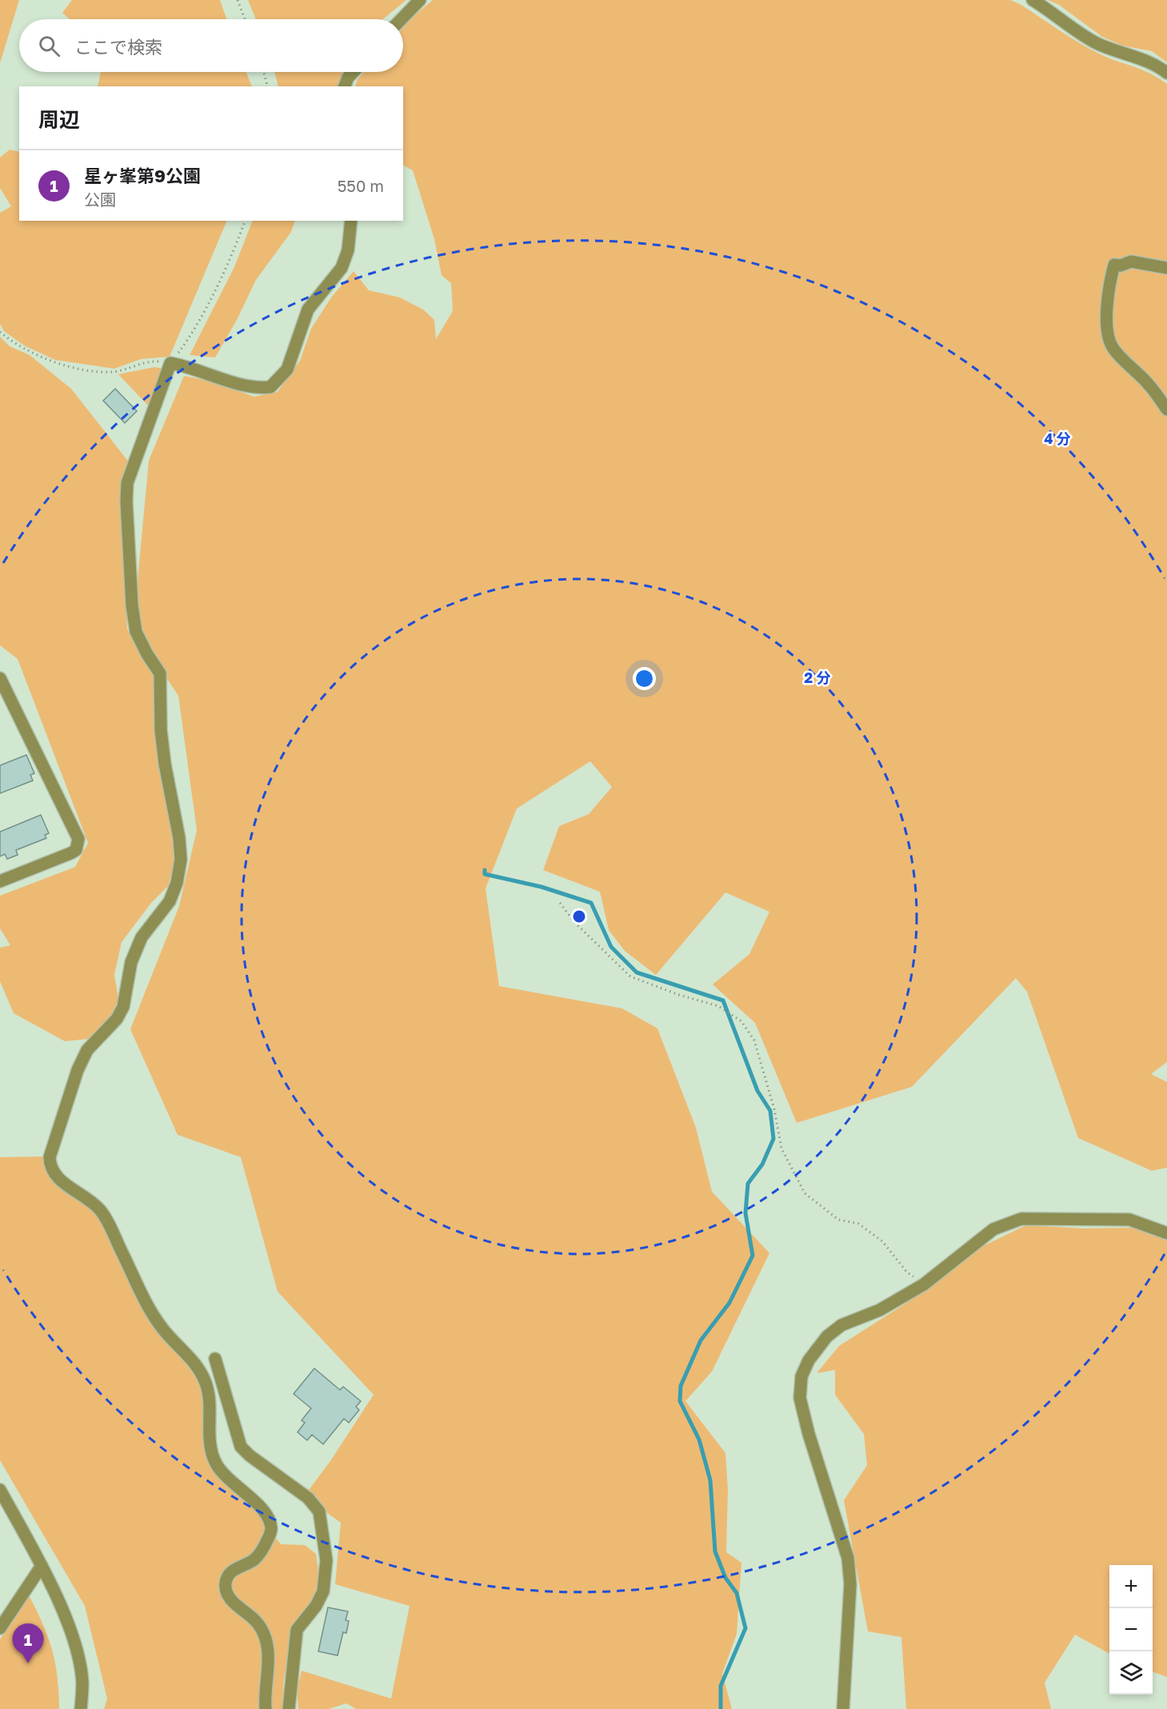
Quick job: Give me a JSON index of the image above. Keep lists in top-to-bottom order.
{
  "page": {
    "search": "ここで検索",
    "heading": "周辺",
    "list": [
      {
        "mark": "1",
        "name": "星ヶ峯第9公園",
        "note": "公園",
        "value": "550 m"
      }
    ],
    "map_buttons": ["+", "−"],
    "pins": "1"
  },
  "rings": ["4 分", "2 分"]
}
